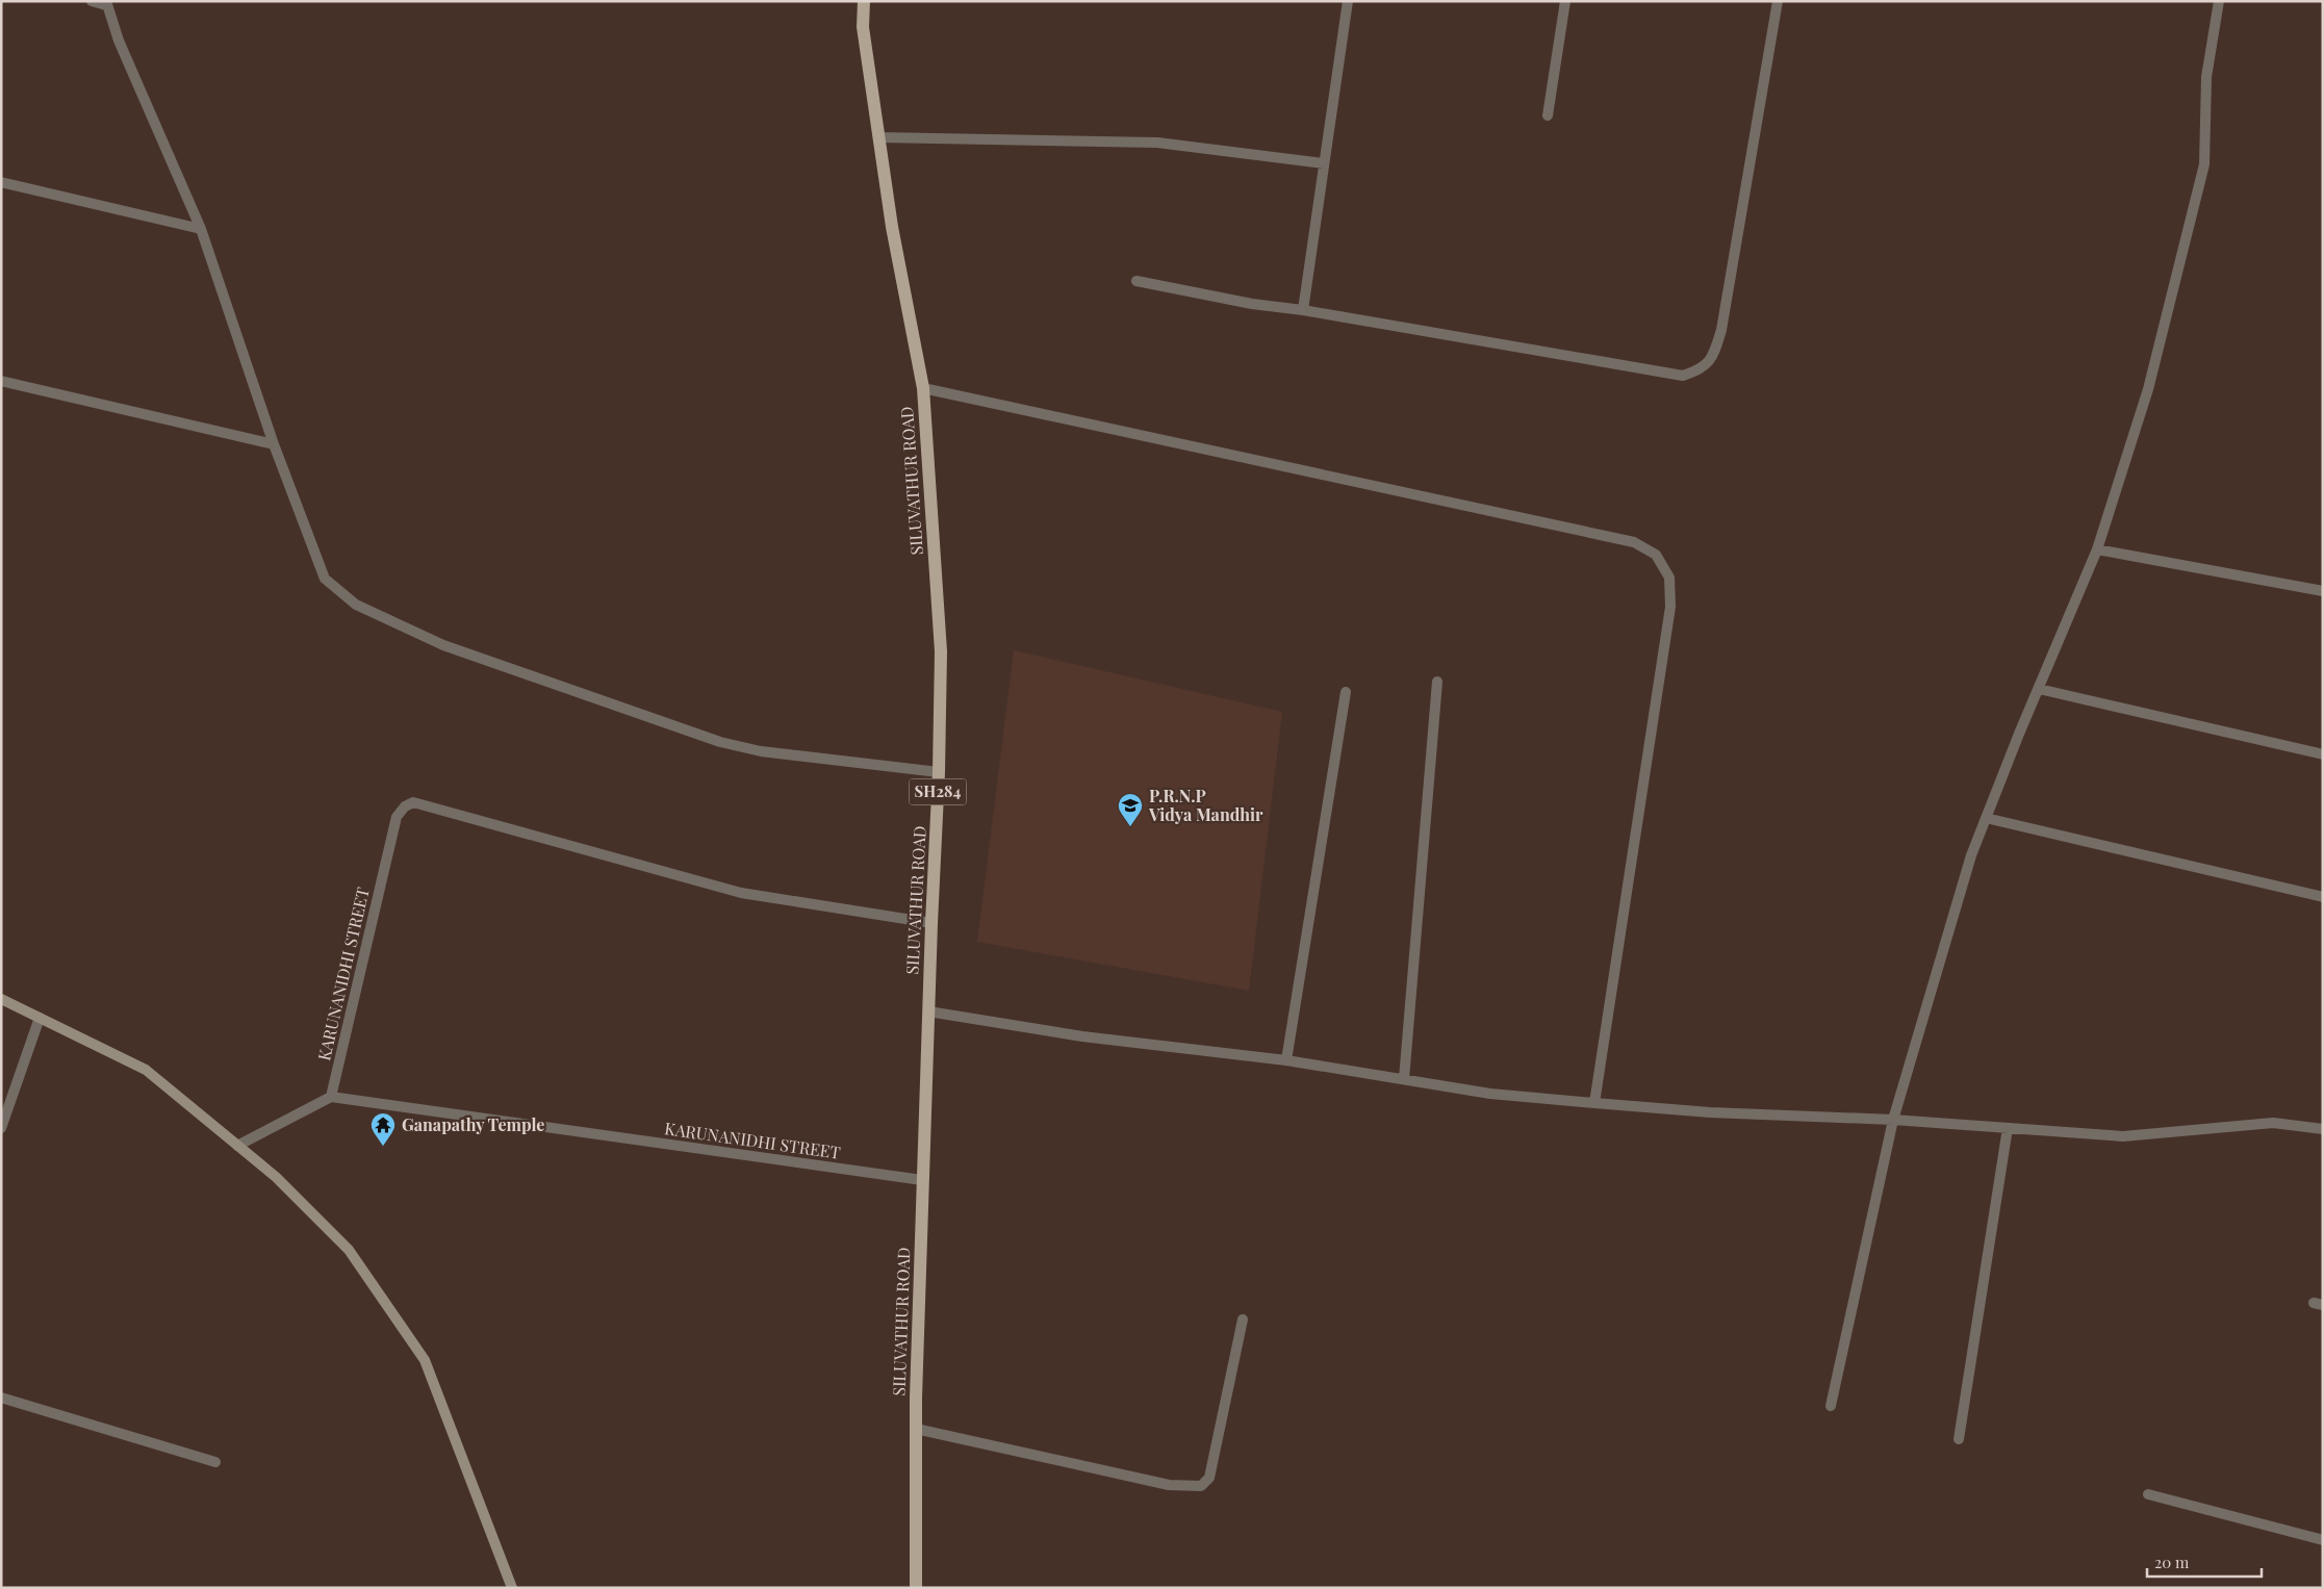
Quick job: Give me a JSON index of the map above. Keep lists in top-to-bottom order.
{
  "streets": {
    "main road": ["SILUVATHUR ROAD", "SH284"],
    "street": ["KARUNANIDHI STREET"]
  },
  "crossings": [
    ["SILUVATHUR ROAD", "KARUNANIDHI STREET"]
  ],
  "places": {
    "school or university": ["P.R.N.P Vidya Mandhir"],
    "temple": ["Ganapathy Temple"]
  },
  "scale_bar": "20 m"
}
